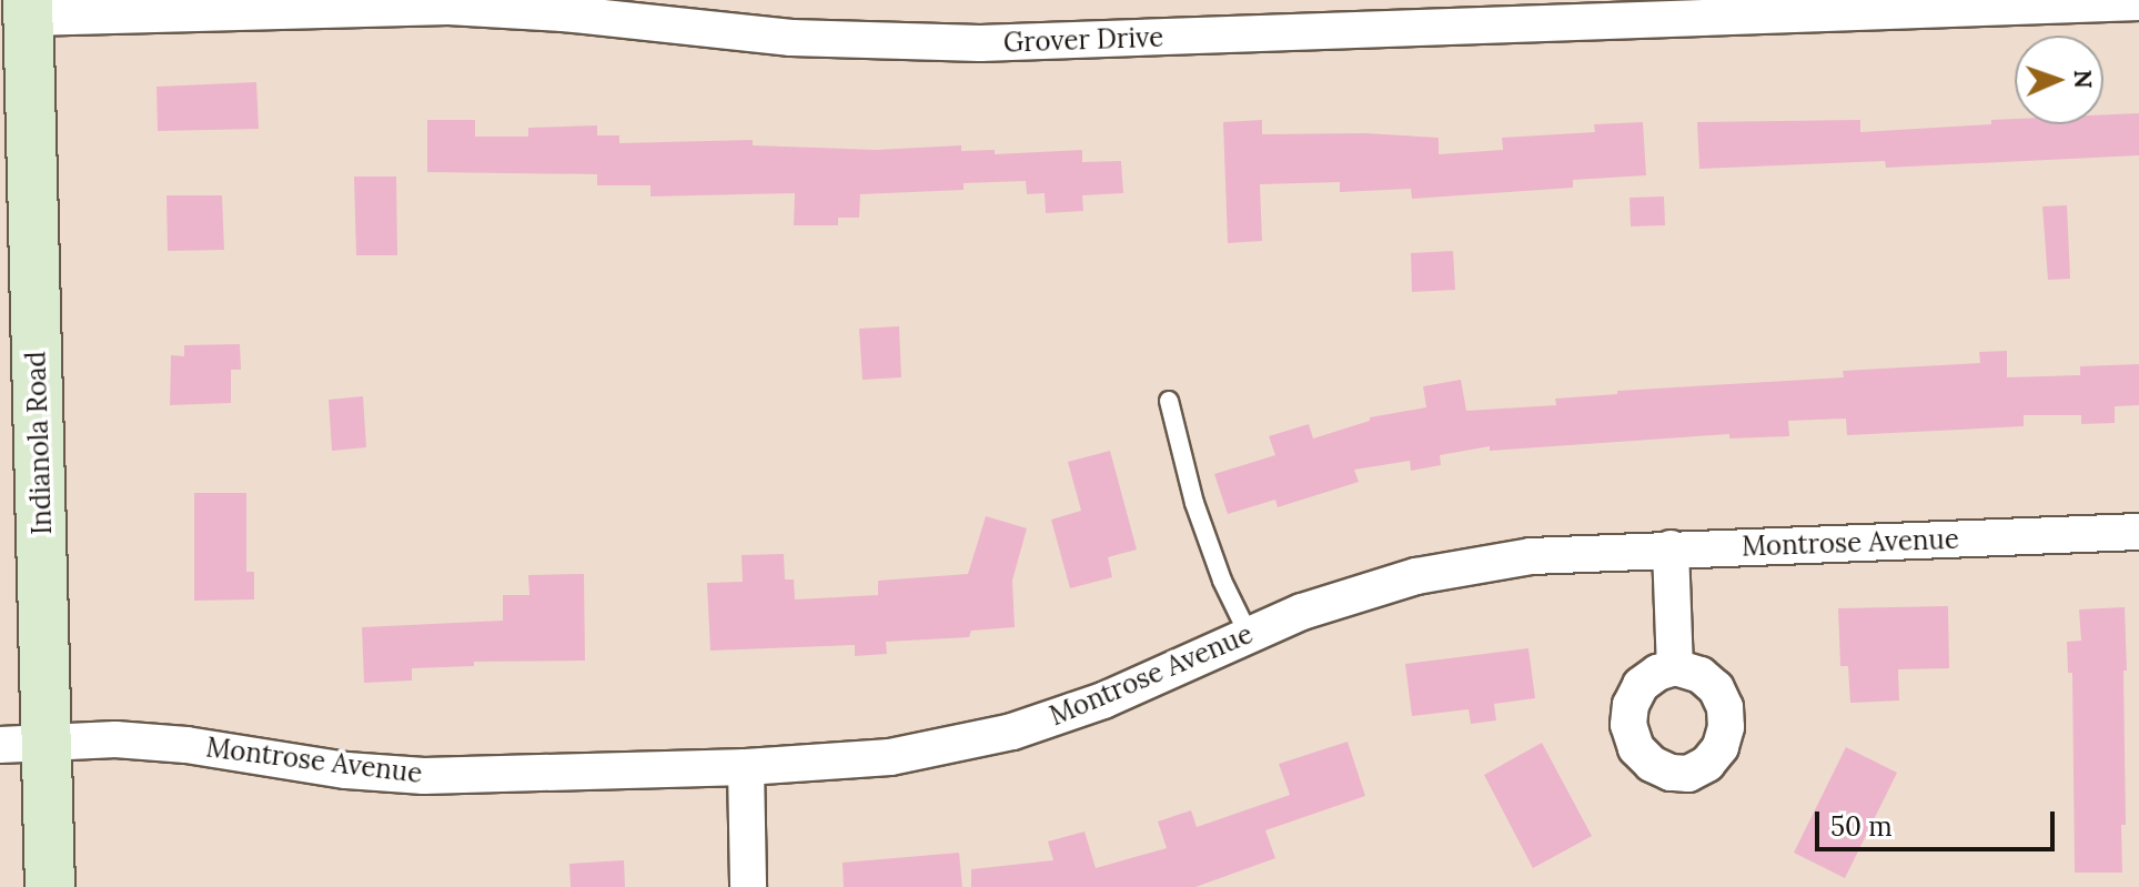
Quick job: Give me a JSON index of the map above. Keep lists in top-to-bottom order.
{
  "streets": {
    "street": ["Grover Drive", "Indianola Road", "Montrose Avenue"]
  },
  "crossings": [
    ["Grover Drive", "Indianola Road"],
    ["Indianola Road", "Montrose Avenue"]
  ],
  "scale_bar": "50 m",
  "north": "right"
}
